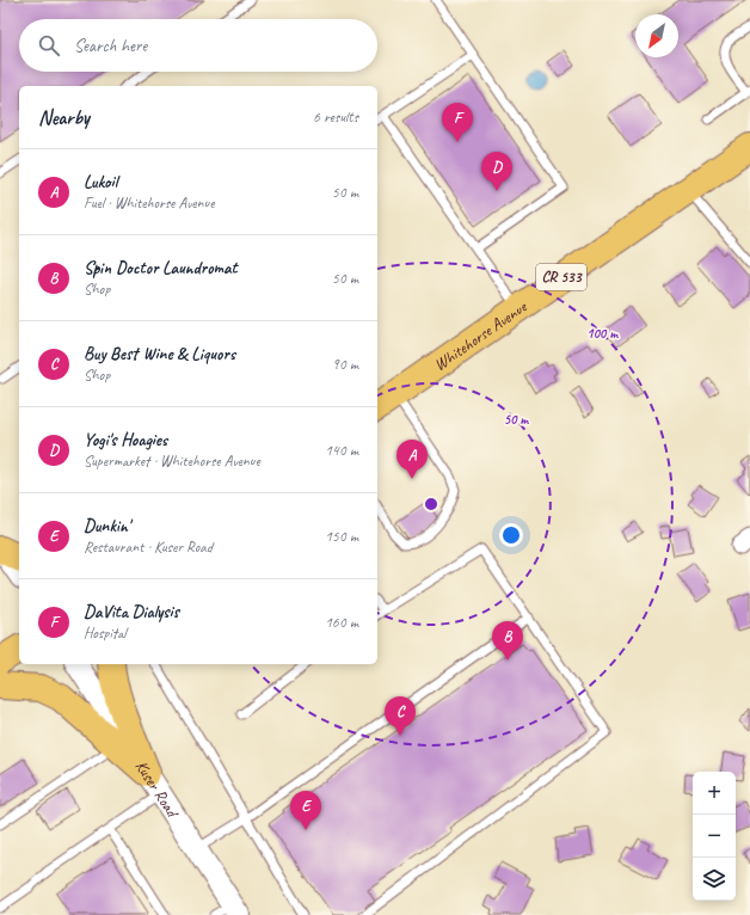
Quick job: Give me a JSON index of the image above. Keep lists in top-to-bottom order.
{
  "streets": {
    "main road": ["CR 533", "Whitehorse Avenue"],
    "street": ["Kuser Road"]
  },
  "north": "bottom left",
  "page": {
    "search": "Search here",
    "heading": ["Nearby", "6 results"],
    "pins": [
      "F",
      "D",
      "A",
      "B",
      "C",
      "E"
    ],
    "list": [
      {
        "mark": "A",
        "name": "Lukoil",
        "note": "Fuel · Whitehorse Avenue",
        "value": "50 m"
      },
      {
        "mark": "B",
        "name": "Spin Doctor Laundromat",
        "note": "Shop",
        "value": "50 m"
      },
      {
        "mark": "C",
        "name": "Buy Best Wine & Liquors",
        "note": "Shop",
        "value": "90 m"
      },
      {
        "mark": "D",
        "name": "Yogi's Hoagies",
        "note": "Supermarket · Whitehorse Avenue",
        "value": "140 m"
      },
      {
        "mark": "E",
        "name": "Dunkin'",
        "note": "Restaurant · Kuser Road",
        "value": "150 m"
      },
      {
        "mark": "F",
        "name": "DaVita Dialysis",
        "note": "Hospital",
        "value": "160 m"
      }
    ],
    "map_buttons": ["+", "−"]
  },
  "rings": ["100 m", "50 m"]
}
